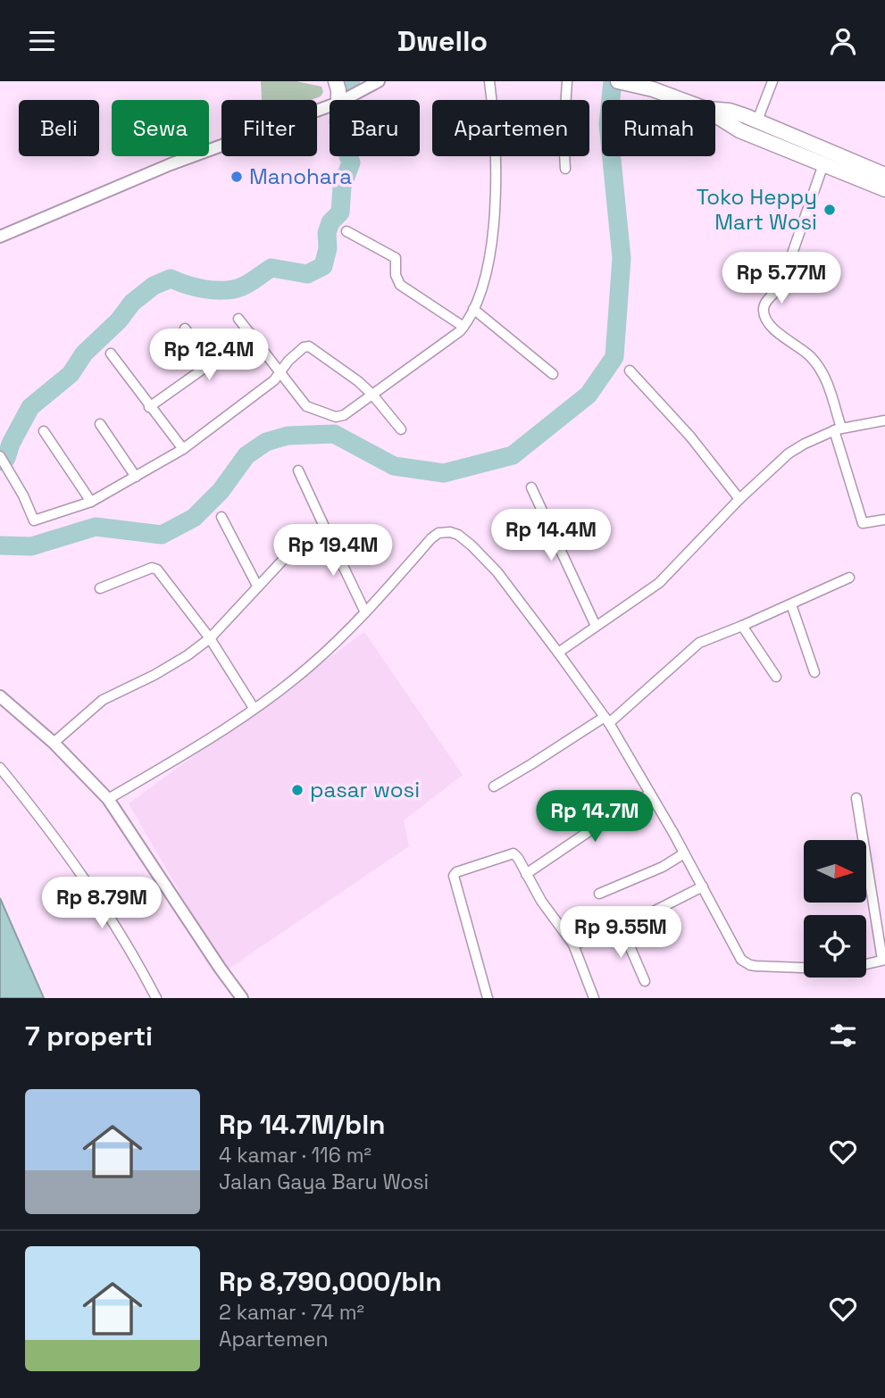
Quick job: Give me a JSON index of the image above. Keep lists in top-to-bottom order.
{
  "places": ["Manohara", "Toko Heppy Mart Wosi", "pasar wosi"],
  "north": "right",
  "page": {
    "header": "Dwello",
    "chip": [
      "Beli",
      "Sewa",
      "Filter",
      "Baru",
      "Apartemen",
      "Rumah"
    ],
    "price": [
      "Rp 5.77M",
      "Rp 12.4M",
      "Rp 14.4M",
      "Rp 19.4M",
      "Rp 14.7M",
      "Rp 8.79M",
      "Rp 9.55M"
    ],
    "heading": "7 properti",
    "list": [
      {
        "name": "Rp 14.7M/bln",
        "note": "4 kamar · 116 m² · Jalan Gaya Baru Wosi"
      },
      {
        "name": "Rp 8,790,000/bln",
        "note": "2 kamar · 74 m² · Apartemen"
      }
    ]
  }
}
